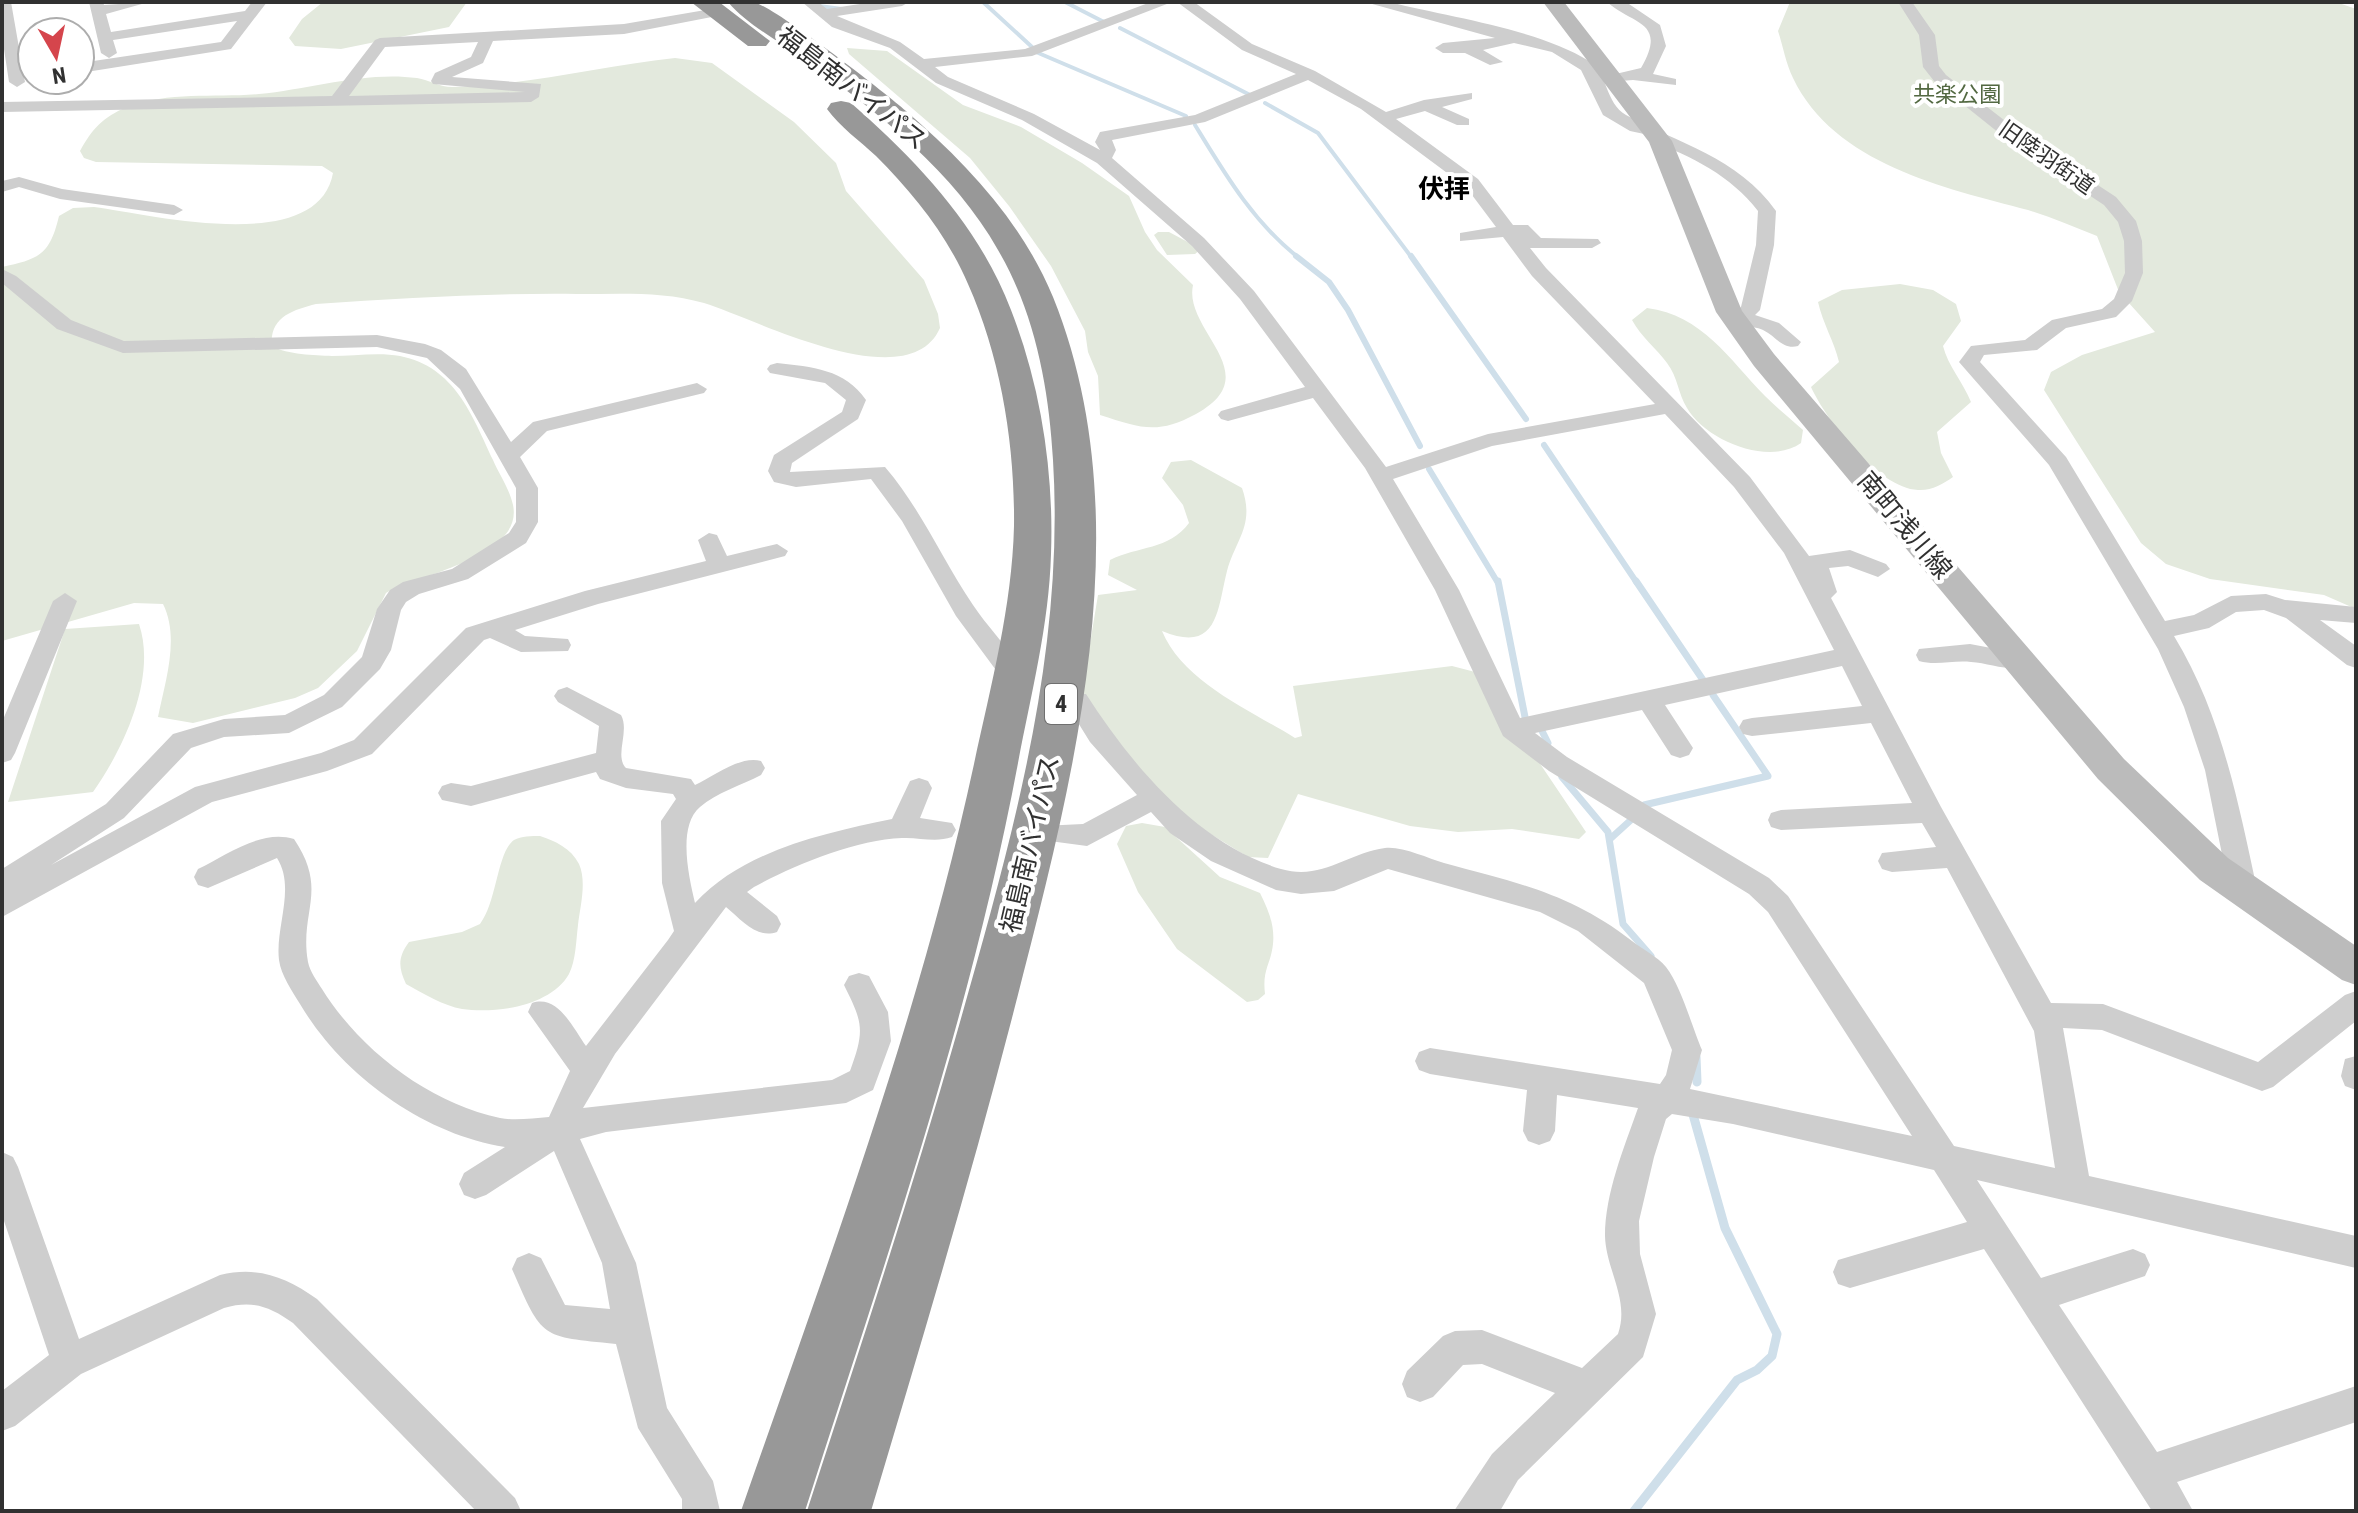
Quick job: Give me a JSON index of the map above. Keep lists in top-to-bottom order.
{
  "streets": {
    "highway": ["福島南バイパス", "4"],
    "street": ["旧陸羽街道", "南町浅川線"]
  },
  "districts": ["伏拝"],
  "parks": ["共楽公園"],
  "north": "bottom"
}
